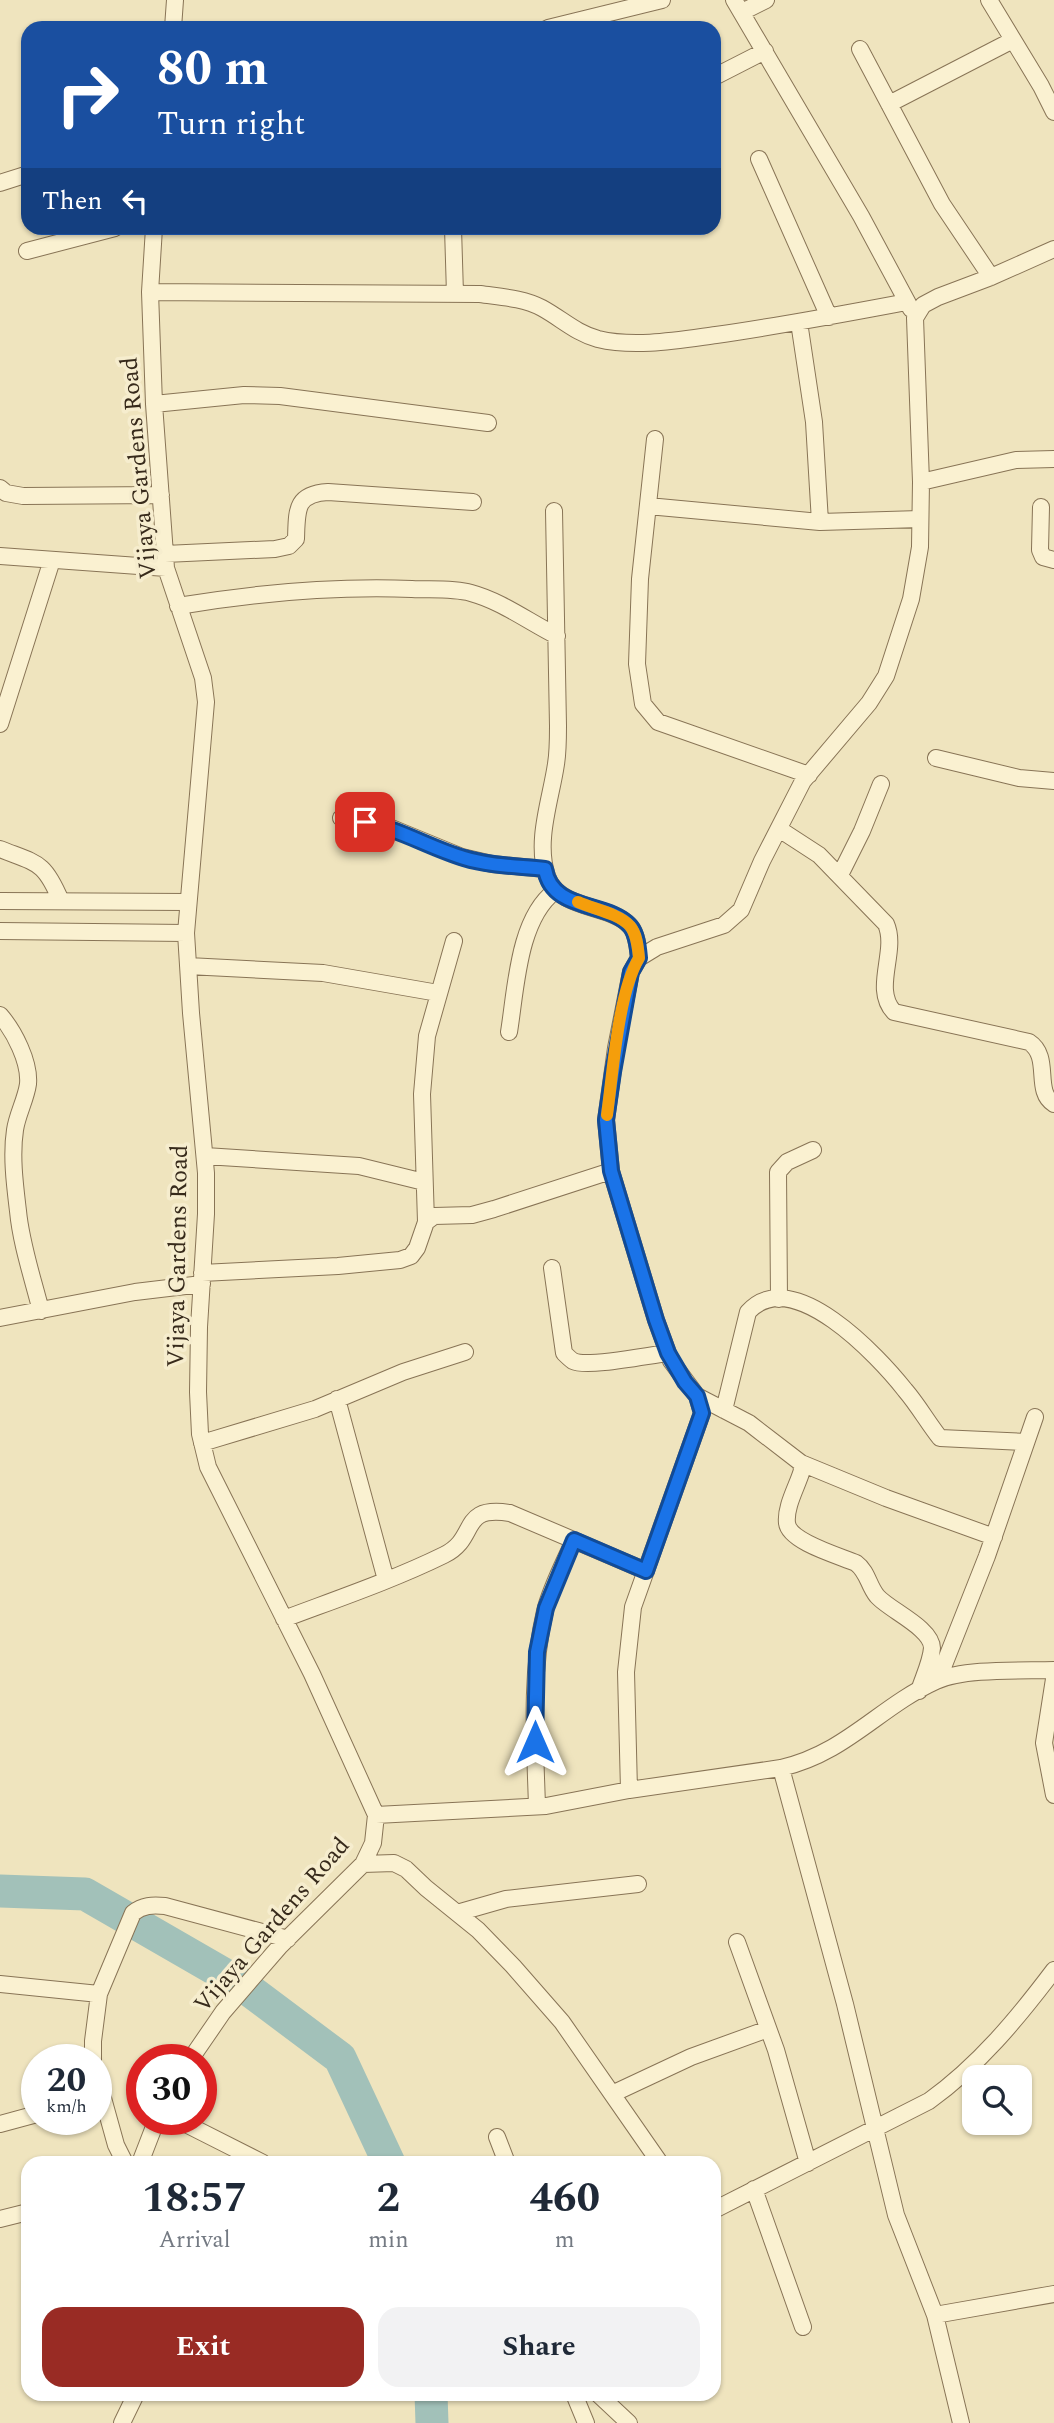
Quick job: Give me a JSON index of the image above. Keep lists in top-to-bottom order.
{
  "streets": {
    "street": ["Vijaya Gardens Road"]
  },
  "page": {
    "turn": ["80 m", "Turn right"],
    "then": "Then",
    "speed": "20 km/h",
    "limit": "30",
    "eta": [
      "18:57",
      "Arrival",
      "2",
      "min",
      "460",
      "m"
    ],
    "buttons": ["Exit", "Share"]
  }
}
